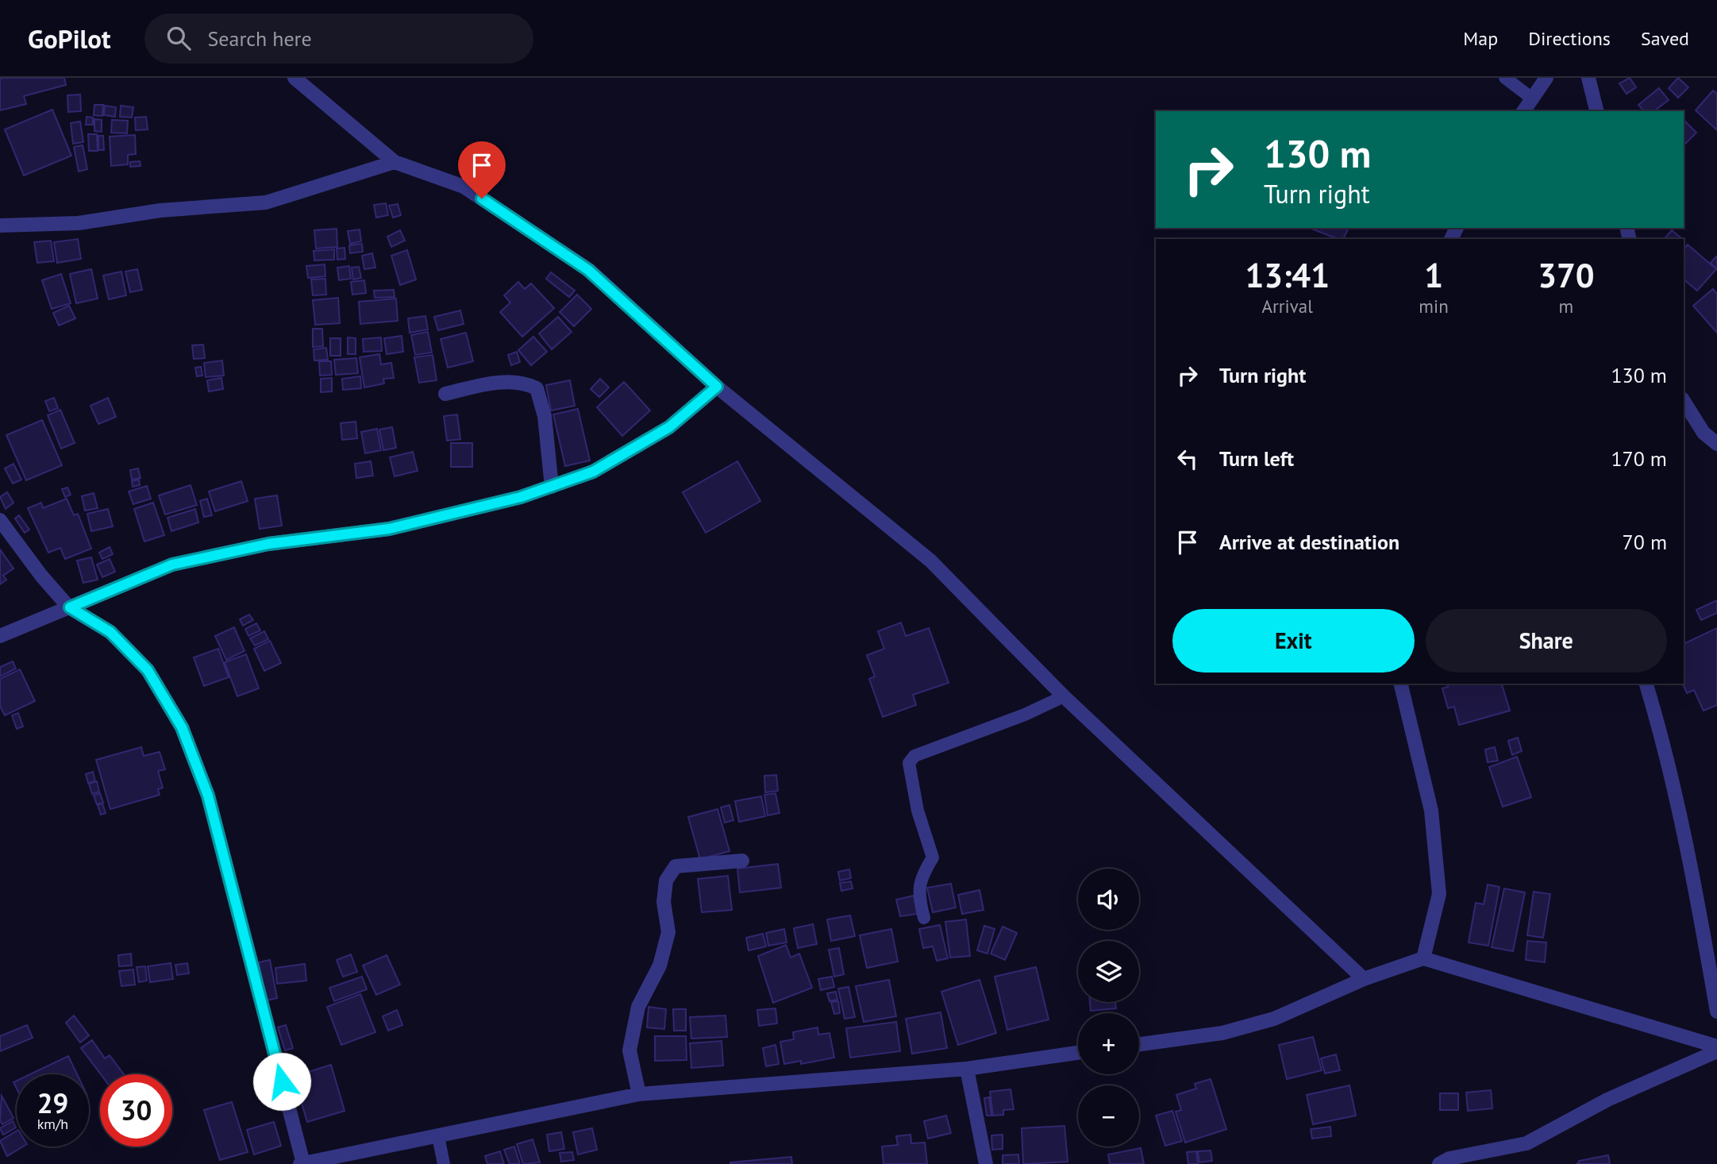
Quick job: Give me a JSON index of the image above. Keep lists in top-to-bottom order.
{
  "page": {
    "header": "GoPilot",
    "search": "Search here",
    "nav": ["Map", "Directions", "Saved"],
    "turn": ["130 m", "Turn right"],
    "eta": [
      "13:41",
      "Arrival",
      "1",
      "min",
      "370",
      "m"
    ],
    "list": [
      {
        "name": "Turn right",
        "value": "130 m"
      },
      {
        "name": "Turn left",
        "value": "170 m"
      },
      {
        "name": "Arrive at destination",
        "value": "70 m"
      }
    ],
    "buttons": ["Exit", "Share"],
    "map_buttons": ["+", "−"],
    "speed": "29 km/h",
    "limit": "30"
  }
}
